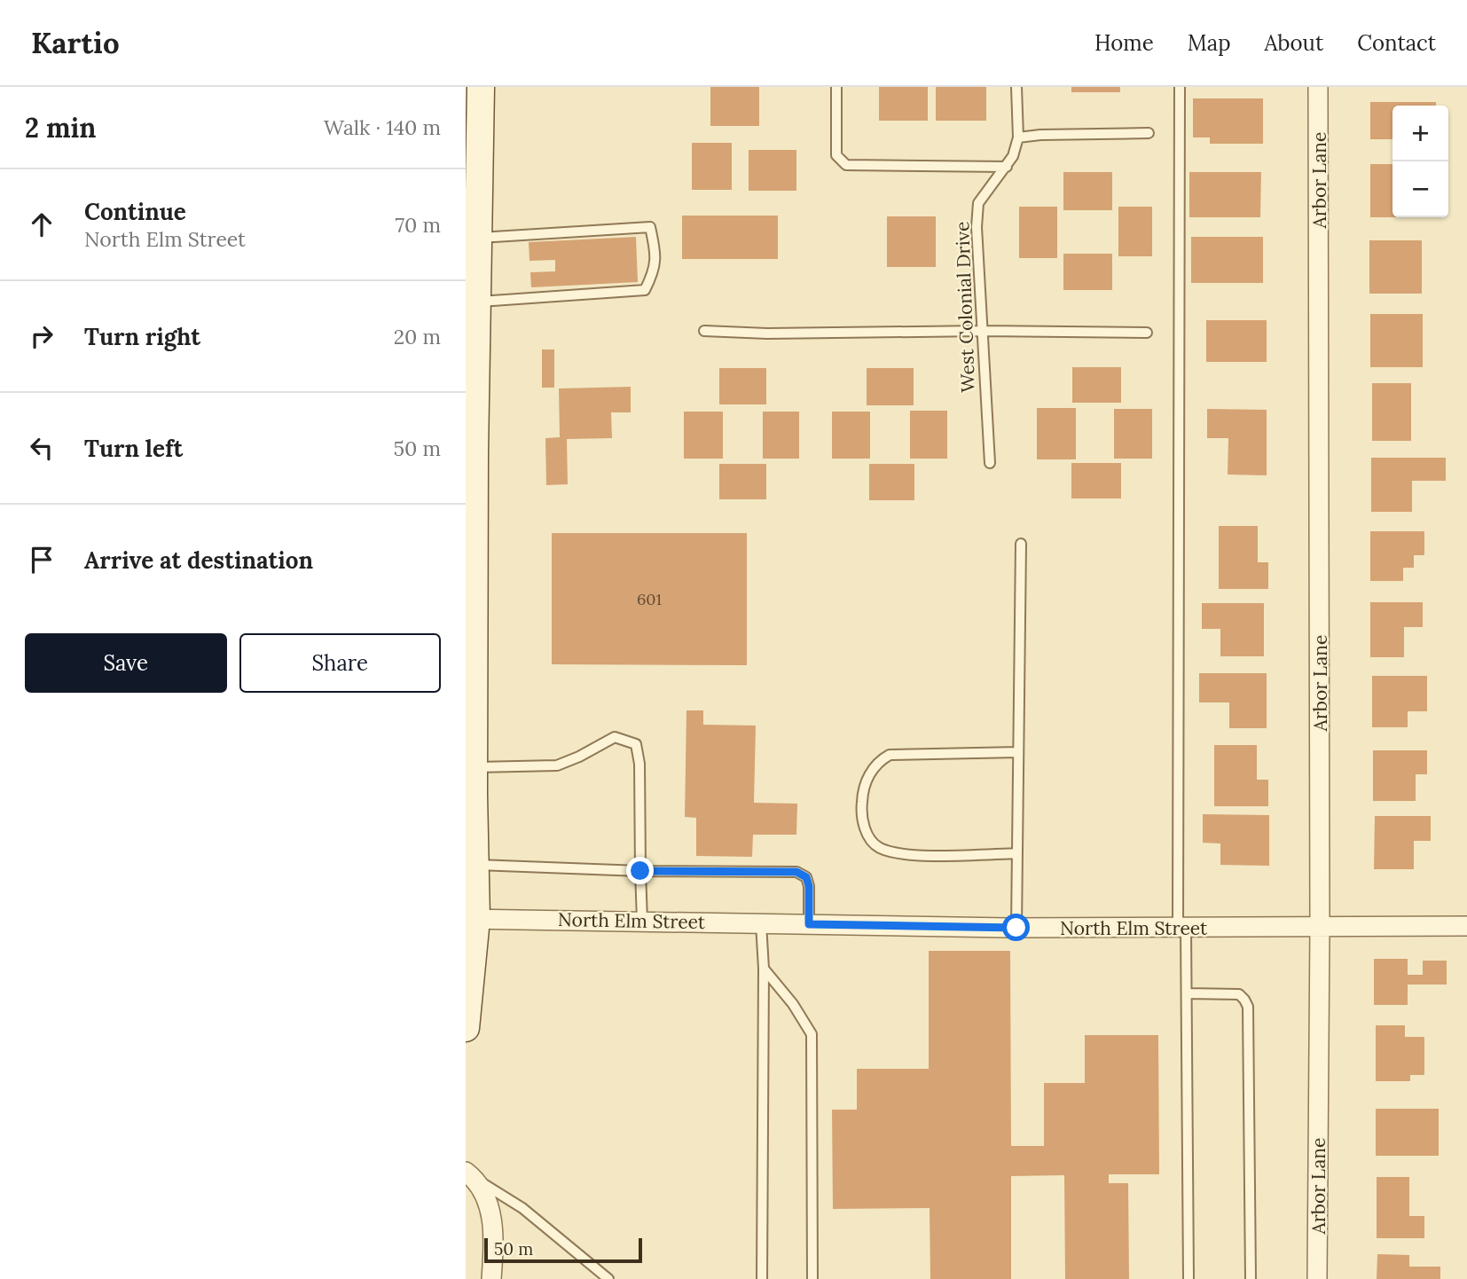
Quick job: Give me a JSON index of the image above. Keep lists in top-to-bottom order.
{
  "streets": {
    "street": ["Arbor Lane", "North Elm Street"],
    "lane": ["West Colonial Drive"]
  },
  "crossings": [
    ["Arbor Lane", "North Elm Street"]
  ],
  "house_numbers": ["601"],
  "scale_bar": "50 m",
  "page": {
    "header": "Kartio",
    "nav": [
      "Home",
      "Map",
      "About",
      "Contact"
    ],
    "heading": ["2 min", "Walk · 140 m"],
    "map_buttons": ["+", "−"],
    "list": [
      ["Continue", "North Elm Street", "70 m"],
      ["Turn right", "20 m"],
      ["Turn left", "50 m"],
      "Arrive at destination"
    ],
    "buttons": ["Save", "Share"],
    "scale": "50 m"
  }
}
